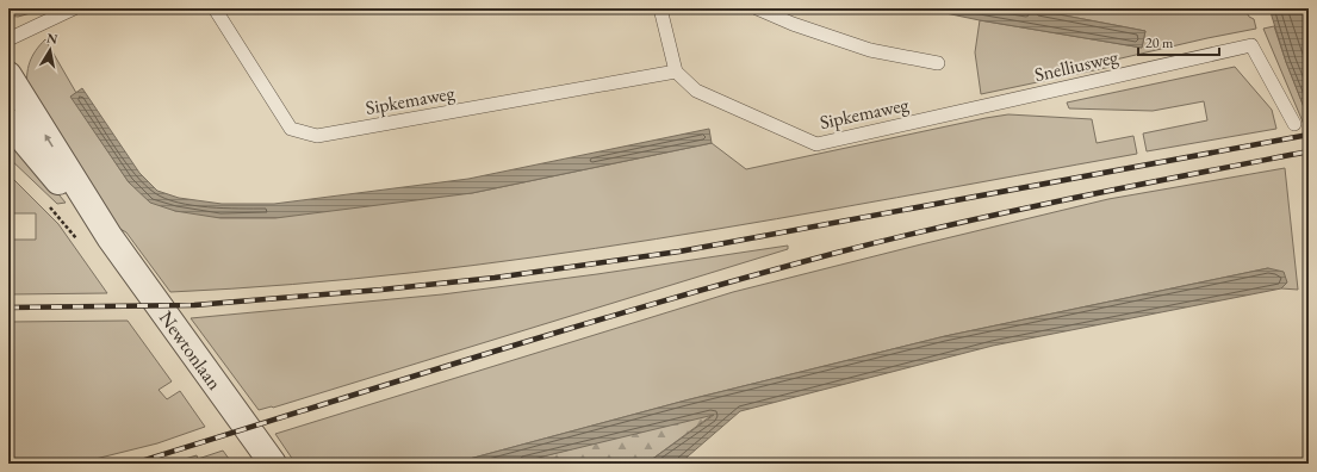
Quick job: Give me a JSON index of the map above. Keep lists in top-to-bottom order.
{
  "streets": {
    "street": ["Newtonlaan"],
    "lane": ["Snelliusweg", "Sipkemaweg"]
  },
  "crossings": [
    ["Snelliusweg", "Sipkemaweg"]
  ],
  "scale_bar": "20 m",
  "north": "top"
}
